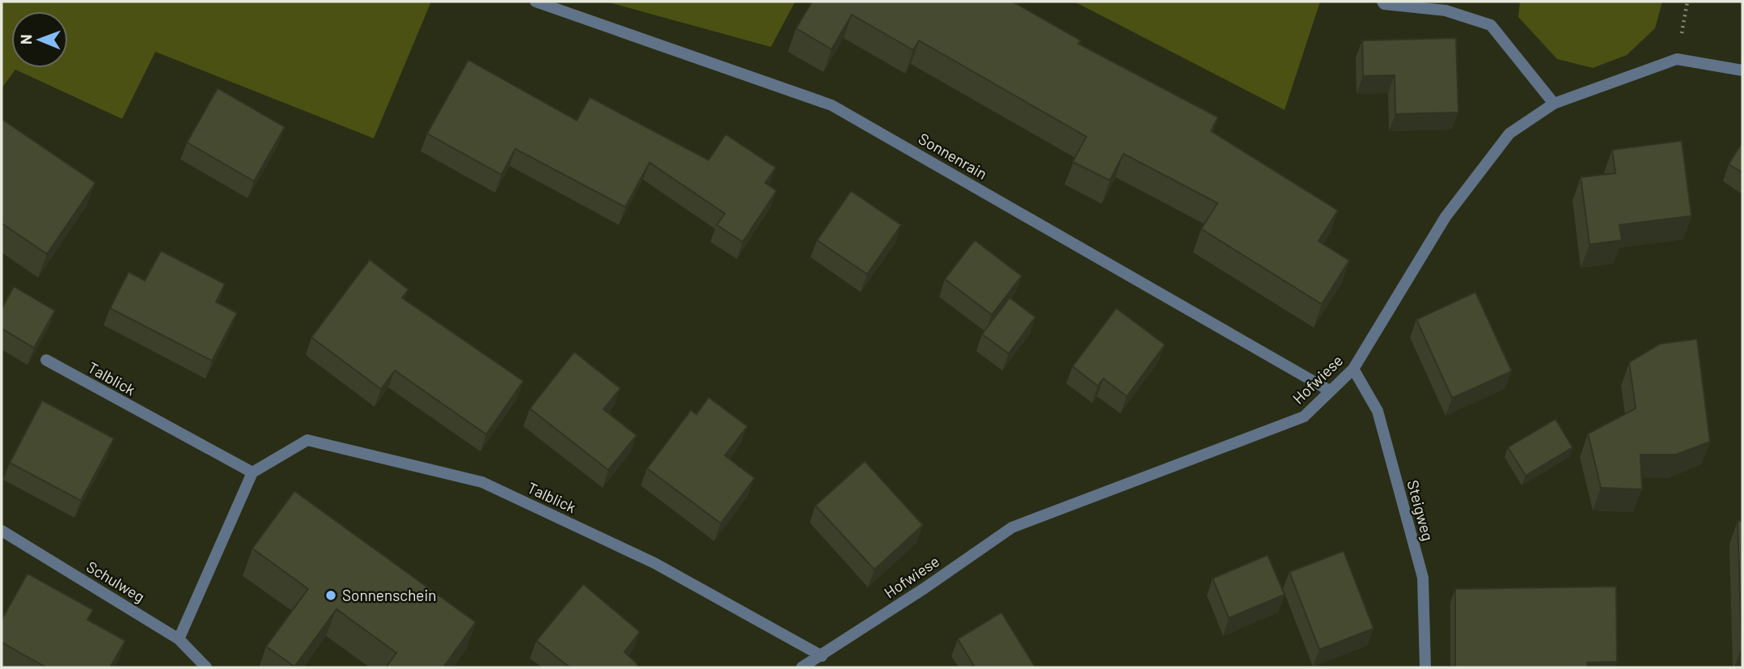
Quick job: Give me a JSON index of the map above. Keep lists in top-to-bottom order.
{
  "streets": {
    "street": [
      "Sonnenrain",
      "Talblick",
      "Hofwiese",
      "Steigweg",
      "Schulweg"
    ]
  },
  "crossings": [
    ["Sonnenrain", "Hofwiese"],
    ["Talblick", "Hofwiese"],
    ["Hofwiese", "Steigweg"]
  ],
  "places": ["Sonnenschein"],
  "north": "left"
}
